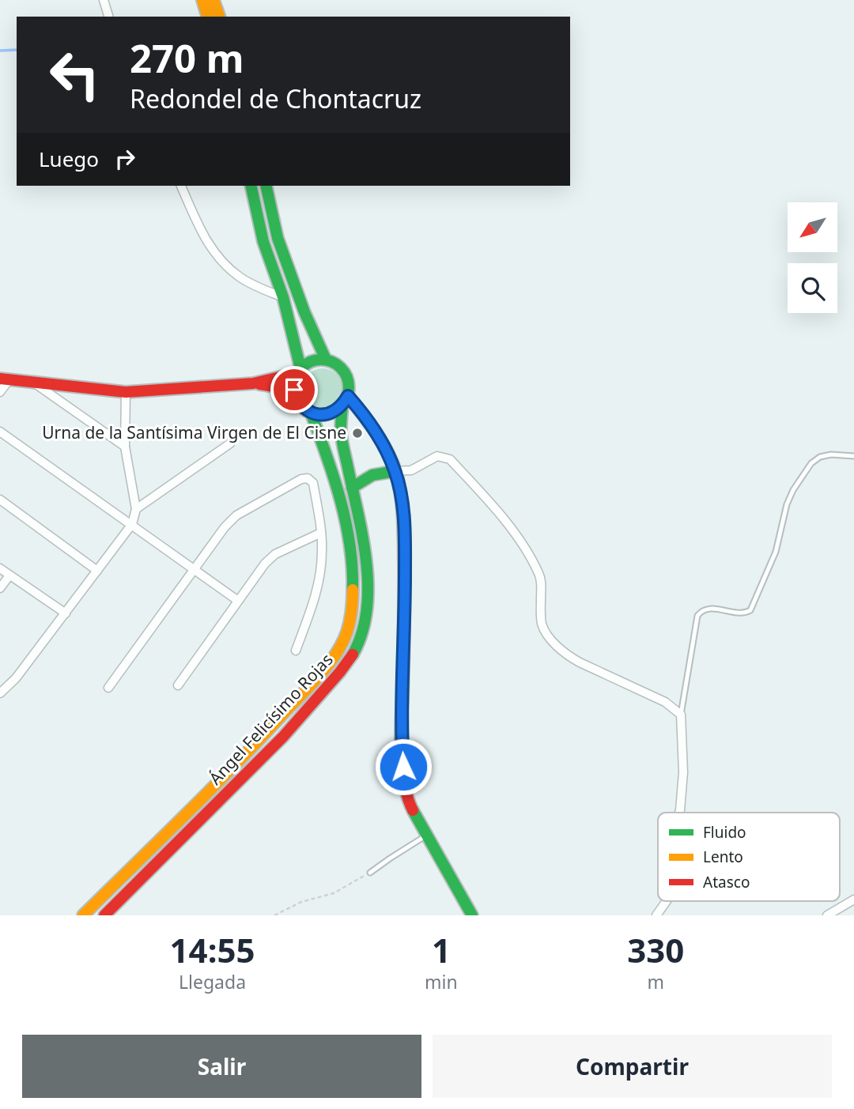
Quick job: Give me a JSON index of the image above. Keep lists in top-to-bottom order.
{
  "streets": {
    "main road": ["Ángel Felicísimo Rojas"]
  },
  "places": ["Urna de la Santísima Virgen de El Cisne"],
  "legend": ["Fluido", "Lento", "Atasco"],
  "north": "bottom left",
  "page": {
    "turn": ["270 m", "Redondel de Chontacruz"],
    "then": "Luego",
    "eta": [
      "14:55",
      "Llegada",
      "1",
      "min",
      "330",
      "m"
    ],
    "buttons": ["Salir", "Compartir"]
  }
}
